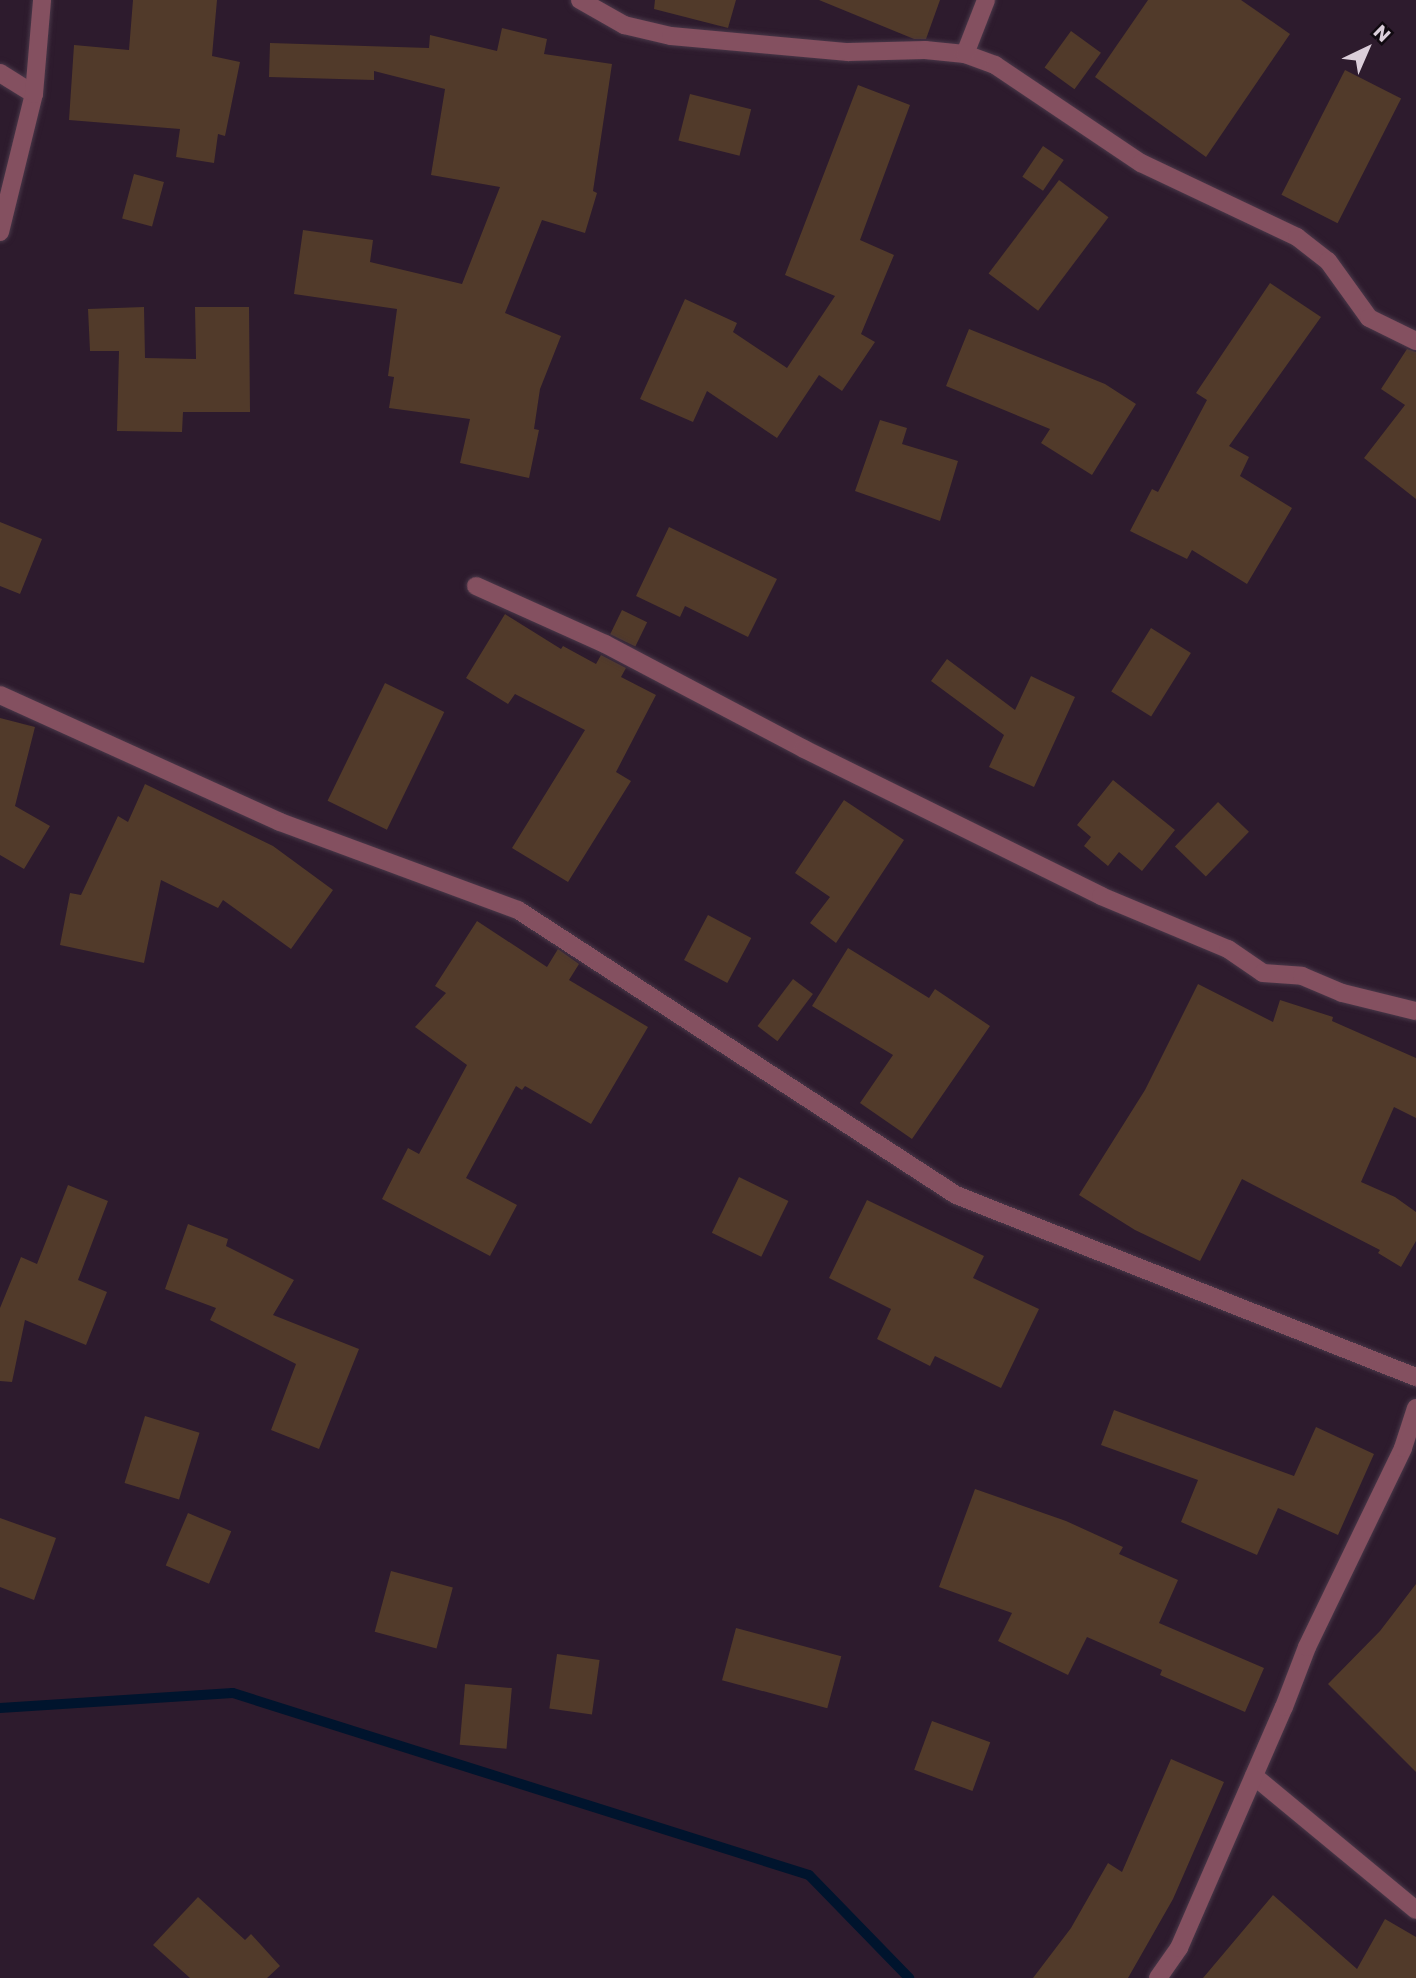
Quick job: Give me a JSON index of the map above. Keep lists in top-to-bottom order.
{
  "north": "top right"
}
